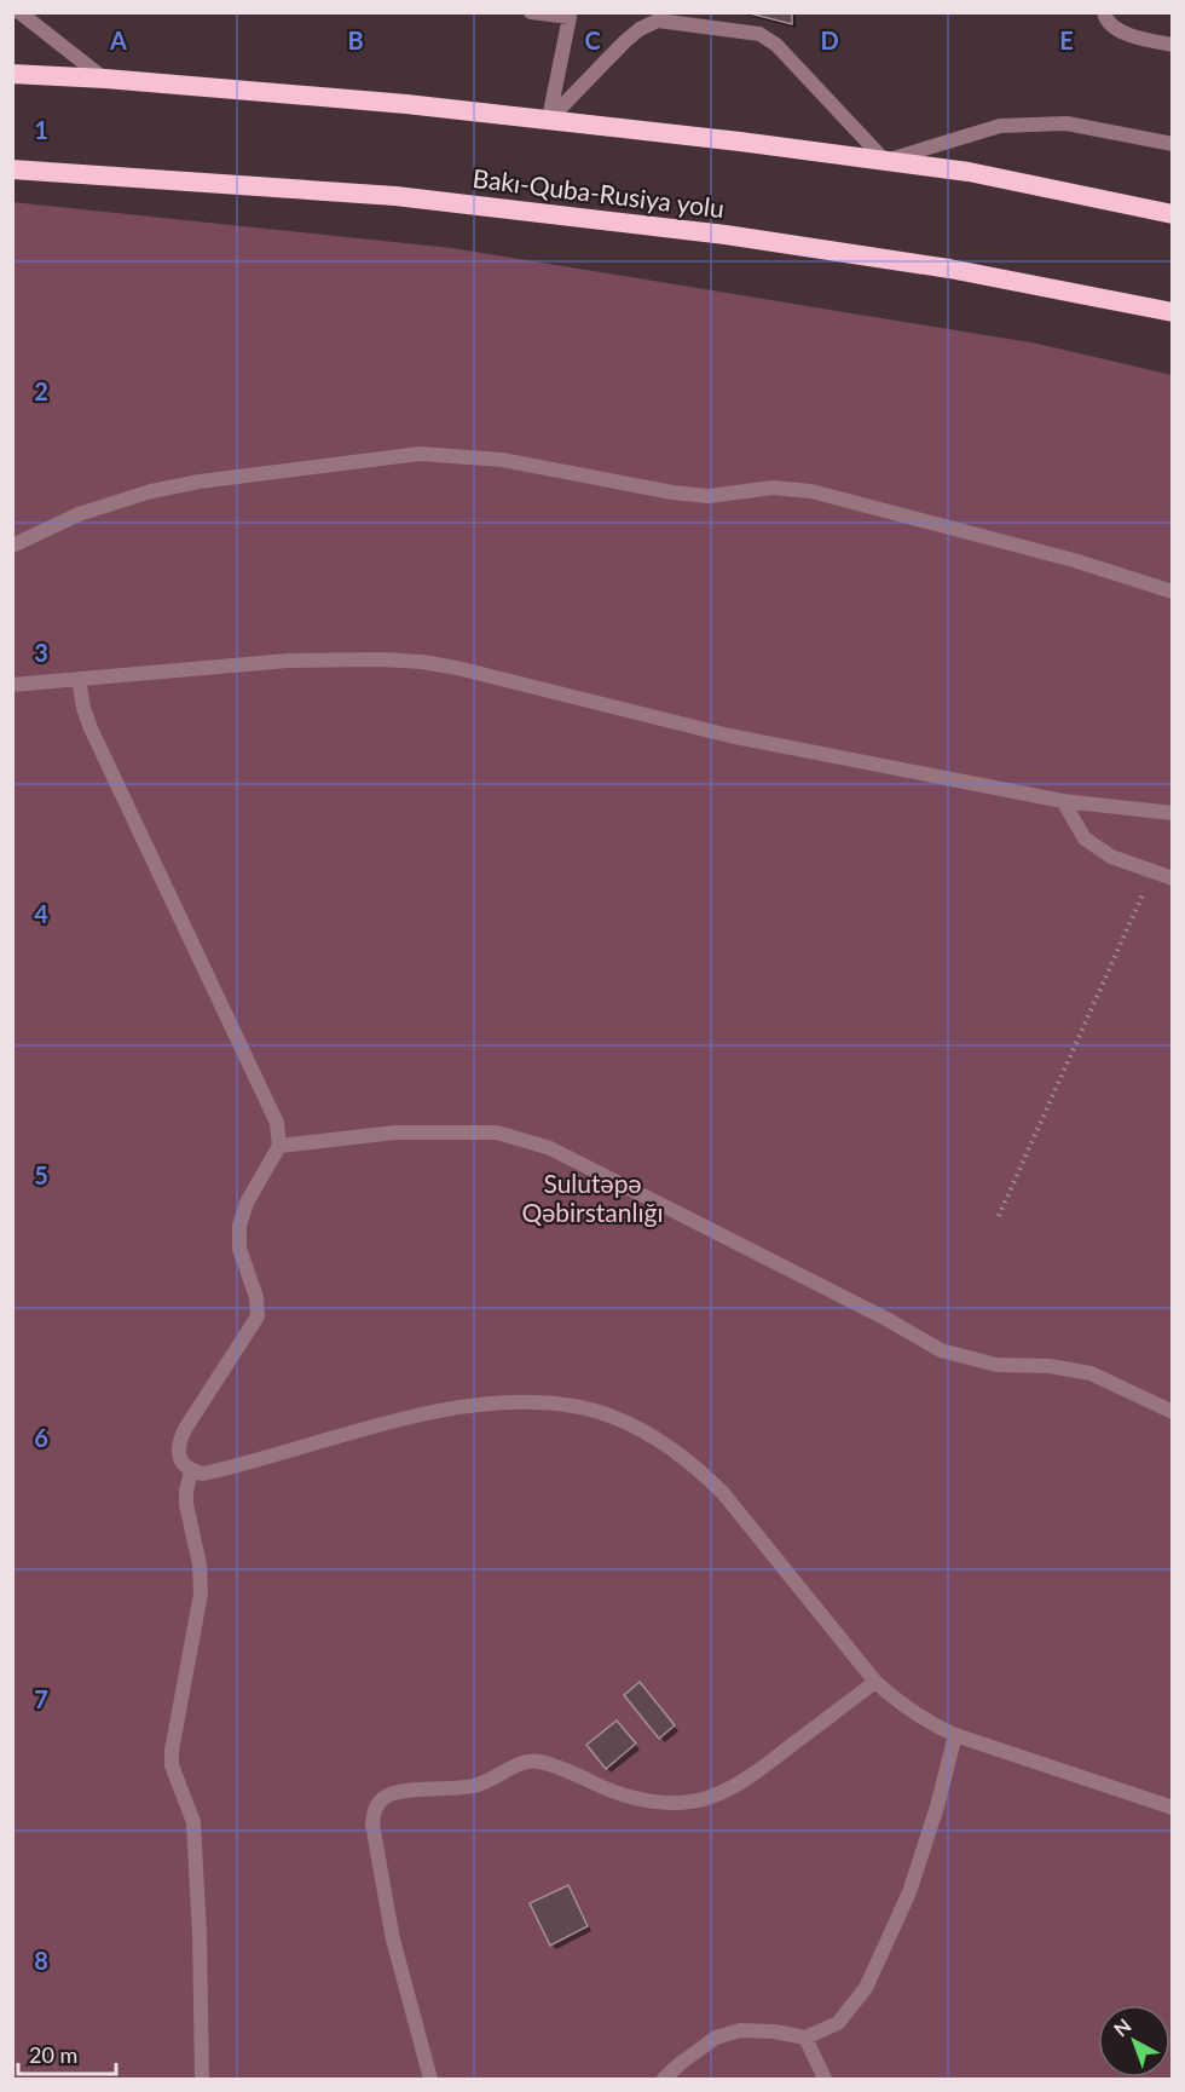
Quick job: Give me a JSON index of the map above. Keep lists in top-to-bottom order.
{
  "streets": {
    "highway": ["Bakı-Quba-Rusiya yolu"]
  },
  "parks": ["Sulutəpə Qəbirstanlığı"],
  "scale_bar": "20 m",
  "north": "top left",
  "grid": {
    "columns": [
      "A",
      "B",
      "C",
      "D",
      "E"
    ],
    "rows": [
      "1",
      "2",
      "3",
      "4",
      "5",
      "6",
      "7",
      "8"
    ]
  }
}
